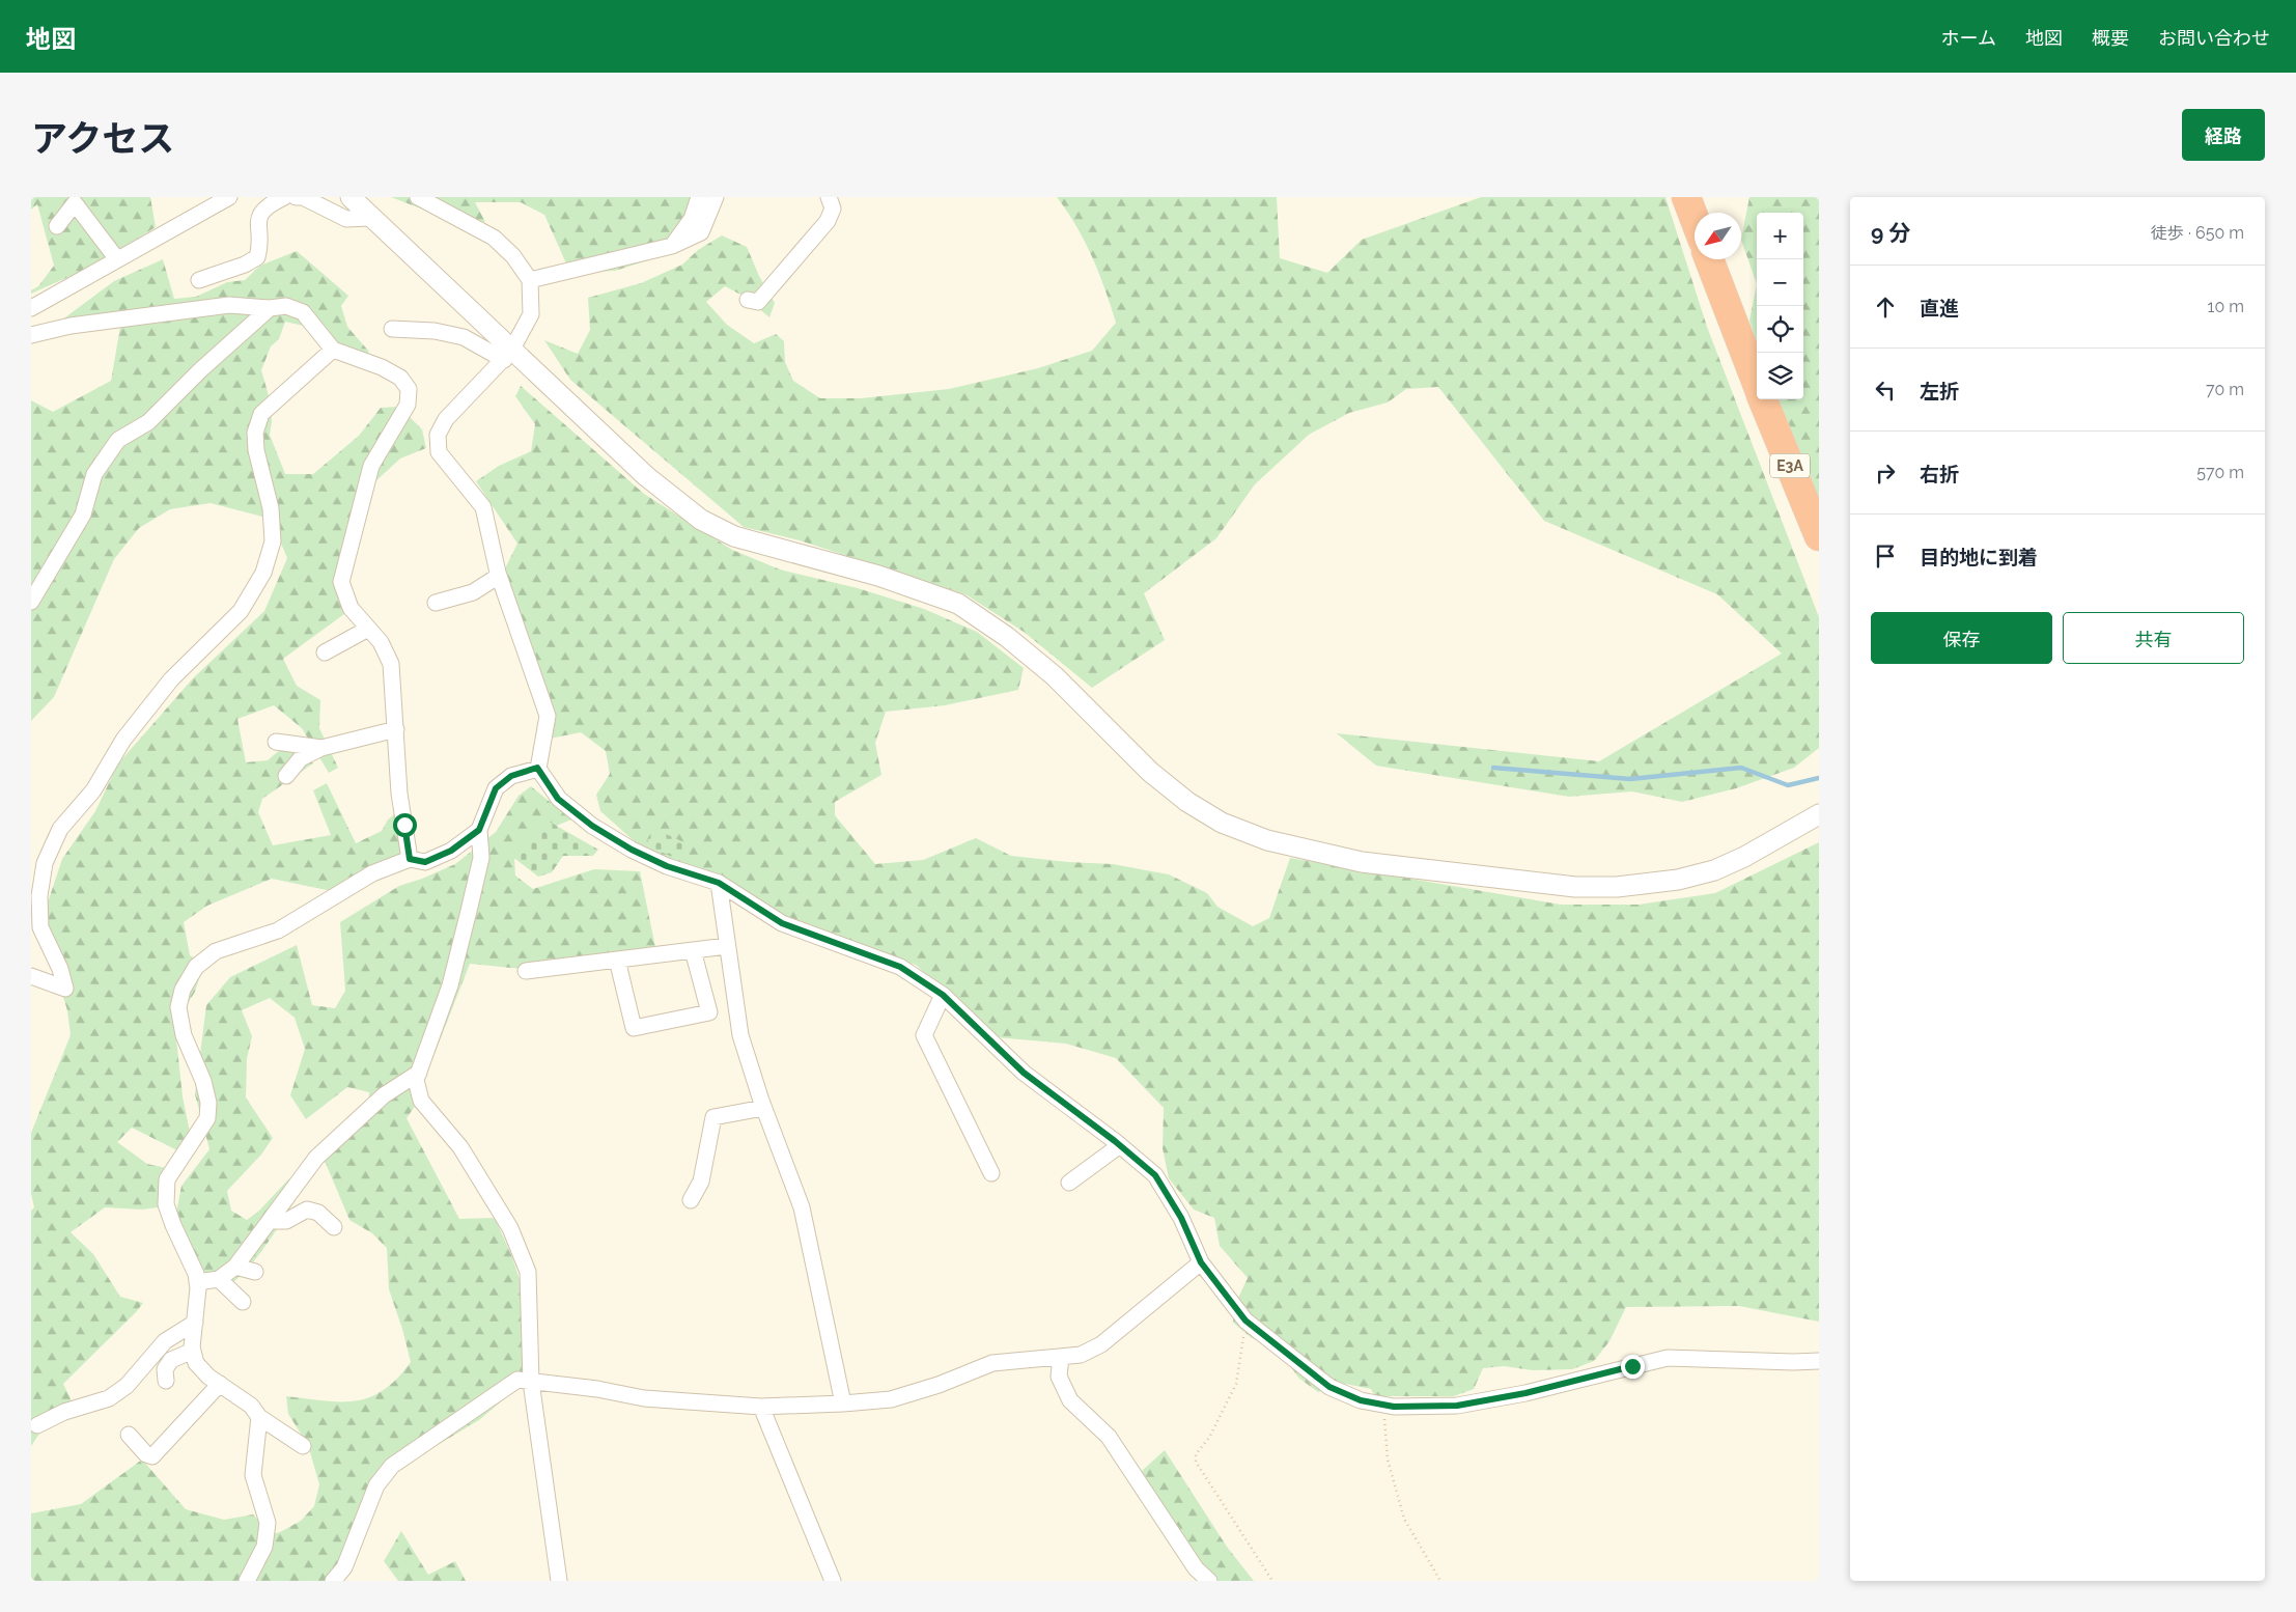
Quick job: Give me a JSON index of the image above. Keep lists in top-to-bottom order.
{
  "streets": {
    "highway": ["E3A"]
  },
  "north": "bottom left",
  "page": {
    "header": "地図",
    "nav": [
      "ホーム",
      "地図",
      "概要",
      "お問い合わせ"
    ],
    "title": "アクセス",
    "buttons": [
      "経路",
      ["保存", "共有"]
    ],
    "heading": ["9 分", "徒歩 · 650 m"],
    "map_buttons": ["+", "−"],
    "list": [
      ["直進", "10 m"],
      ["左折", "70 m"],
      ["右折", "570 m"],
      "目的地に到着"
    ]
  }
}
